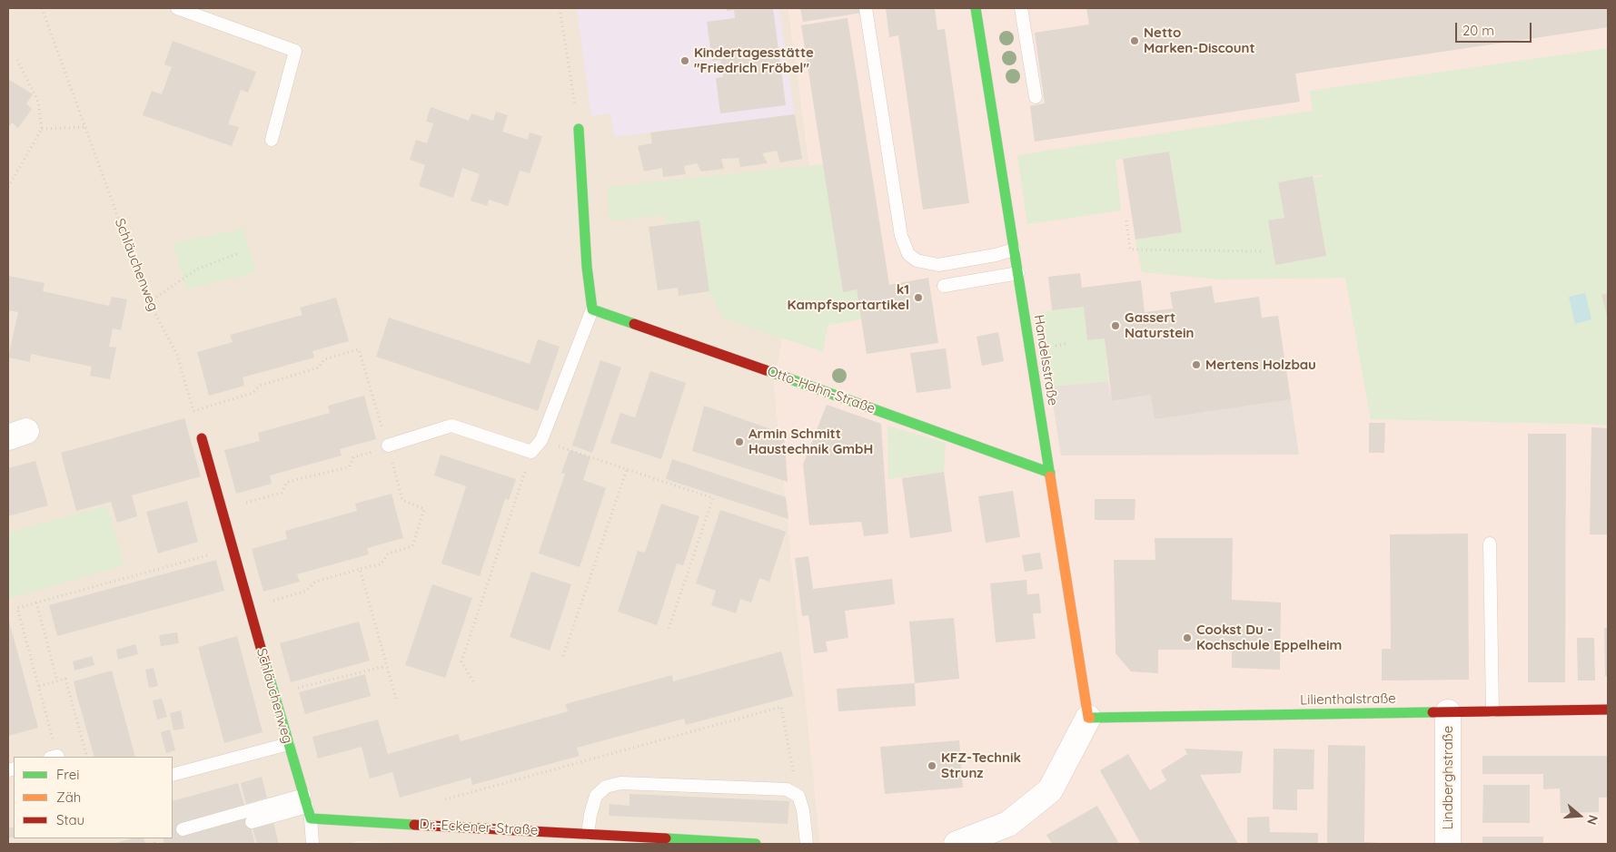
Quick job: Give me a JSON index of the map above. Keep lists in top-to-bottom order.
{
  "streets": {
    "street": [
      "Schläuchenweg",
      "Handelsstraße",
      "Otto-Hahn-Straße",
      "Lilienthalstraße",
      "Lindberghstraße",
      "Dr.-Eckener-Straße"
    ]
  },
  "crossings": [
    ["Schläuchenweg", "Dr.-Eckener-Straße"],
    ["Handelsstraße", "Otto-Hahn-Straße"],
    ["Handelsstraße", "Lilienthalstraße"],
    ["Lilienthalstraße", "Lindberghstraße"]
  ],
  "places": [
    "Netto Marken-Discount",
    "Kindertagesstätte \"Friedrich Fröbel\"",
    "k1 Kampfsportartikel",
    "Gassert Naturstein",
    "Mertens Holzbau",
    "Armin Schmitt Haustechnik GmbH",
    "Cookst Du - Kochschule Eppelheim",
    "KFZ-Technik Strunz"
  ],
  "legend": ["Frei", "Zäh", "Stau"],
  "scale_bar": "20 m",
  "north": "right"
}
